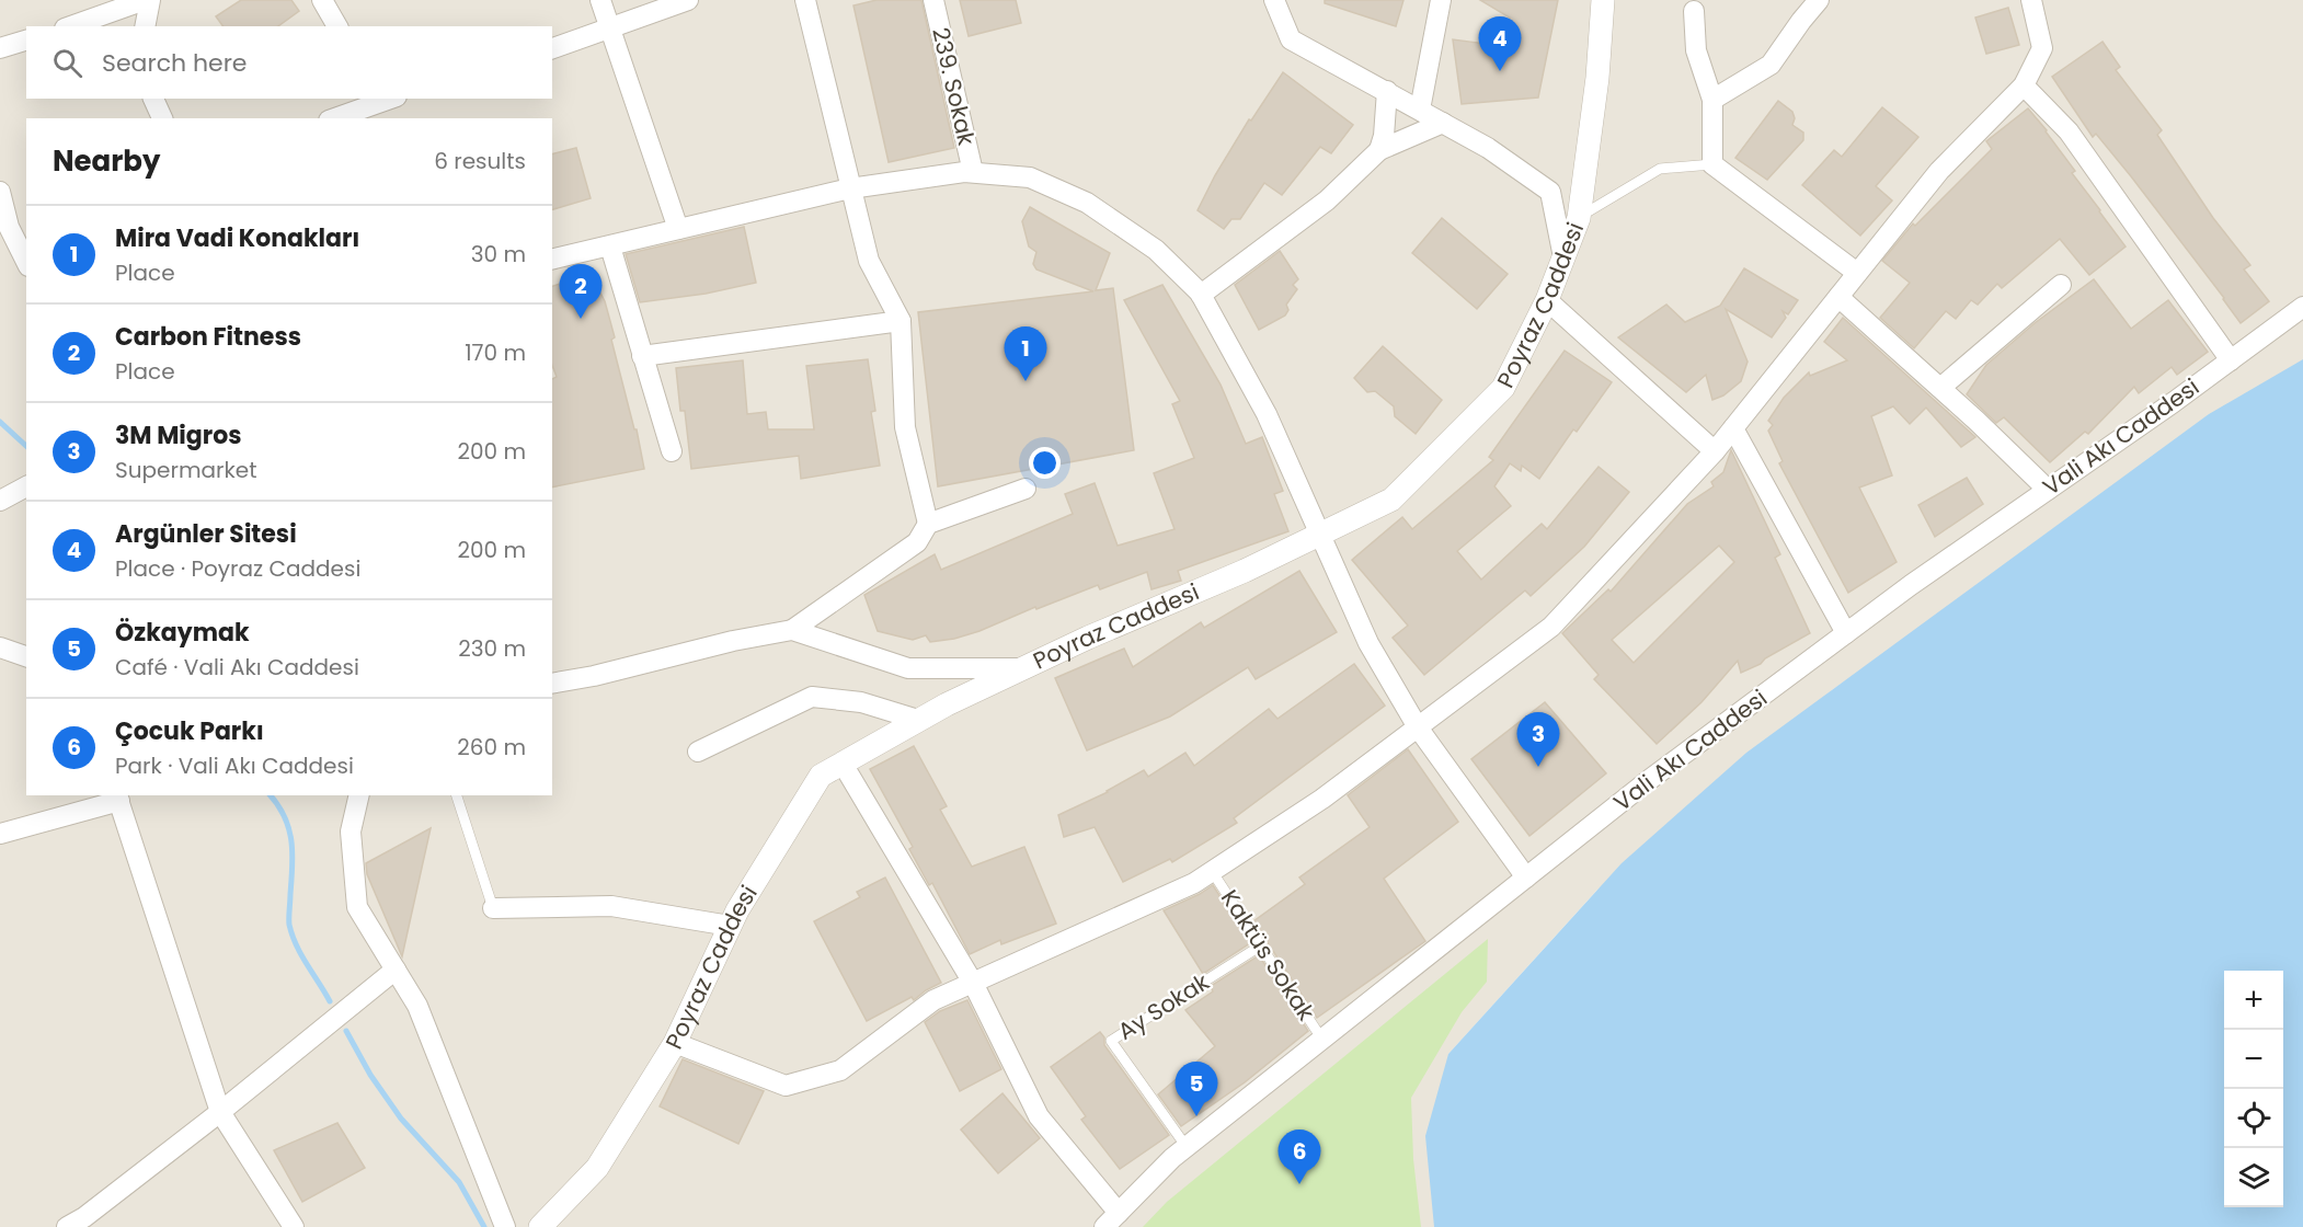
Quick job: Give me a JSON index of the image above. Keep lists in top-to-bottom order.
{
  "streets": {
    "street": ["239. Sokak", "Poyraz Caddesi", "Vali Akı Caddesi"],
    "lane": ["Kaktüs Sokak", "Ay Sokak"]
  },
  "crossings": [
    ["Vali Akı Caddesi", "Kaktüs Sokak"],
    ["Vali Akı Caddesi", "Ay Sokak"],
    ["Kaktüs Sokak", "Ay Sokak"]
  ],
  "page": {
    "pins": [
      "4",
      "2",
      "1",
      "3",
      "5",
      "6"
    ],
    "search": "Search here",
    "heading": ["Nearby", "6 results"],
    "list": [
      {
        "mark": "1",
        "name": "Mira Vadi Konakları",
        "note": "Place",
        "value": "30 m"
      },
      {
        "mark": "2",
        "name": "Carbon Fitness",
        "note": "Place",
        "value": "170 m"
      },
      {
        "mark": "3",
        "name": "3M Migros",
        "note": "Supermarket",
        "value": "200 m"
      },
      {
        "mark": "4",
        "name": "Argünler Sitesi",
        "note": "Place · Poyraz Caddesi",
        "value": "200 m"
      },
      {
        "mark": "5",
        "name": "Özkaymak",
        "note": "Café · Vali Akı Caddesi",
        "value": "230 m"
      },
      {
        "mark": "6",
        "name": "Çocuk Parkı",
        "note": "Park · Vali Akı Caddesi",
        "value": "260 m"
      }
    ],
    "map_buttons": ["+", "−"]
  }
}
